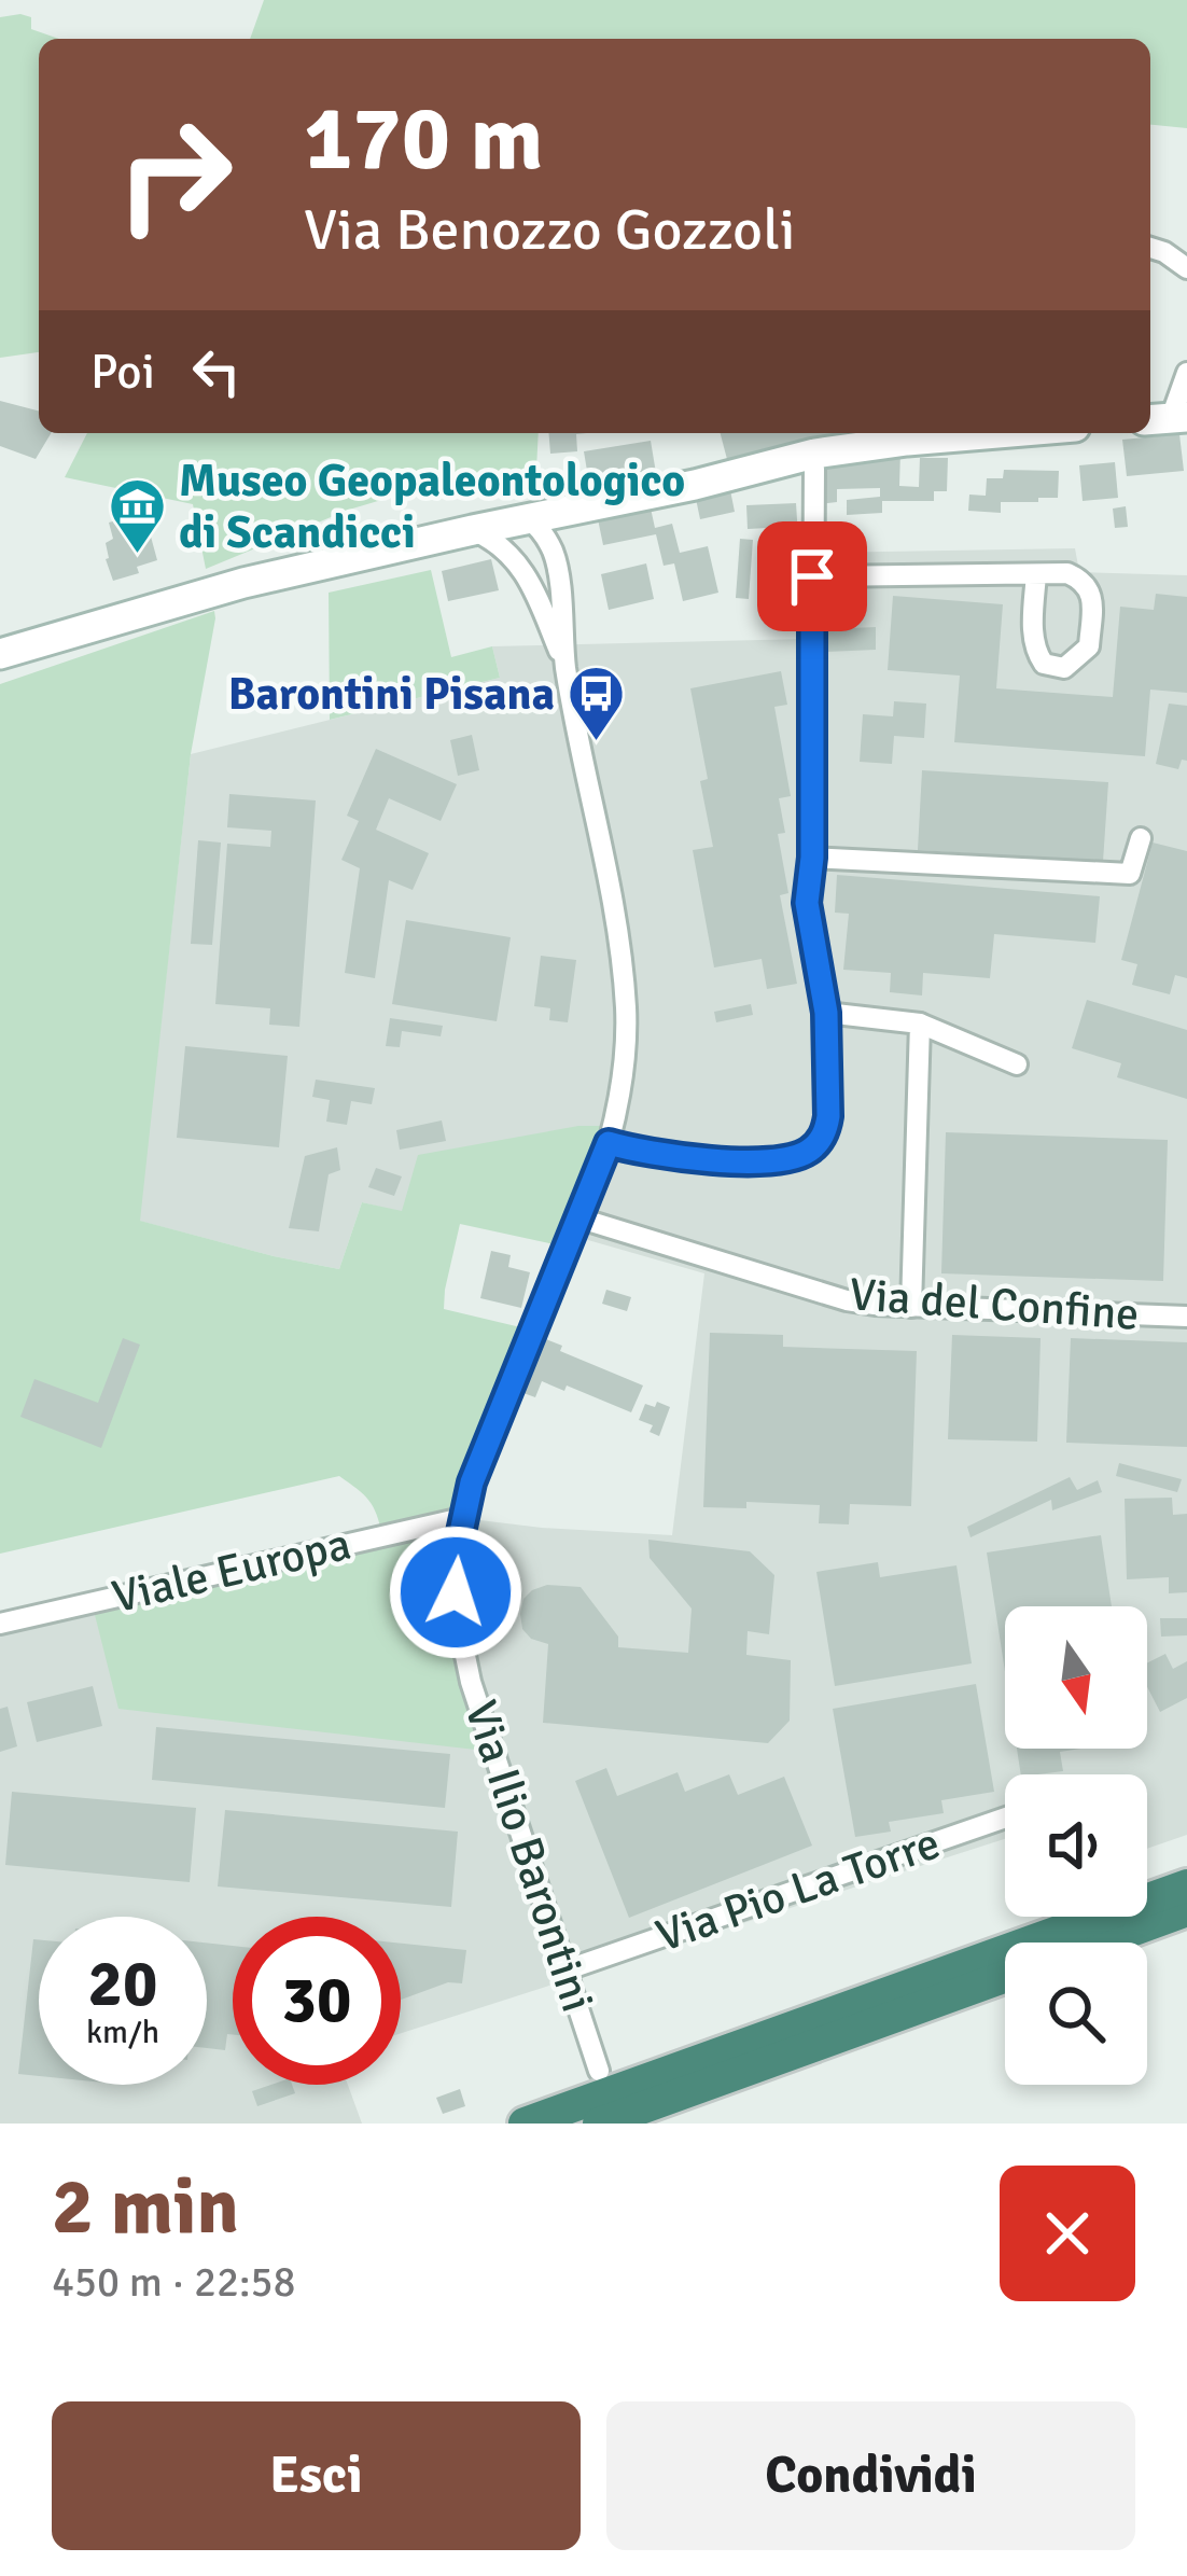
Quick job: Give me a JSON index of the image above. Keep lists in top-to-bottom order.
{
  "streets": {
    "street": [
      "Via del Confine",
      "Viale Europa",
      "Via Ilio Barontini",
      "Via Pio La Torre"
    ]
  },
  "crossings": [
    ["Via del Confine", "Via Ilio Barontini"],
    ["Viale Europa", "Via Ilio Barontini"],
    ["Via Ilio Barontini", "Via Pio La Torre"]
  ],
  "places": {
    "museum": ["Museo Geopaleontologico di Scandicci"],
    "bus stop": ["Barontini Pisana"]
  },
  "north": "bottom",
  "page": {
    "turn": ["170 m", "Via Benozzo Gozzoli"],
    "then": "Poi",
    "speed": "20 km/h",
    "limit": "30",
    "heading": ["2 min", "450 m · 22:58"],
    "buttons": ["Esci", "Condividi"]
  }
}
